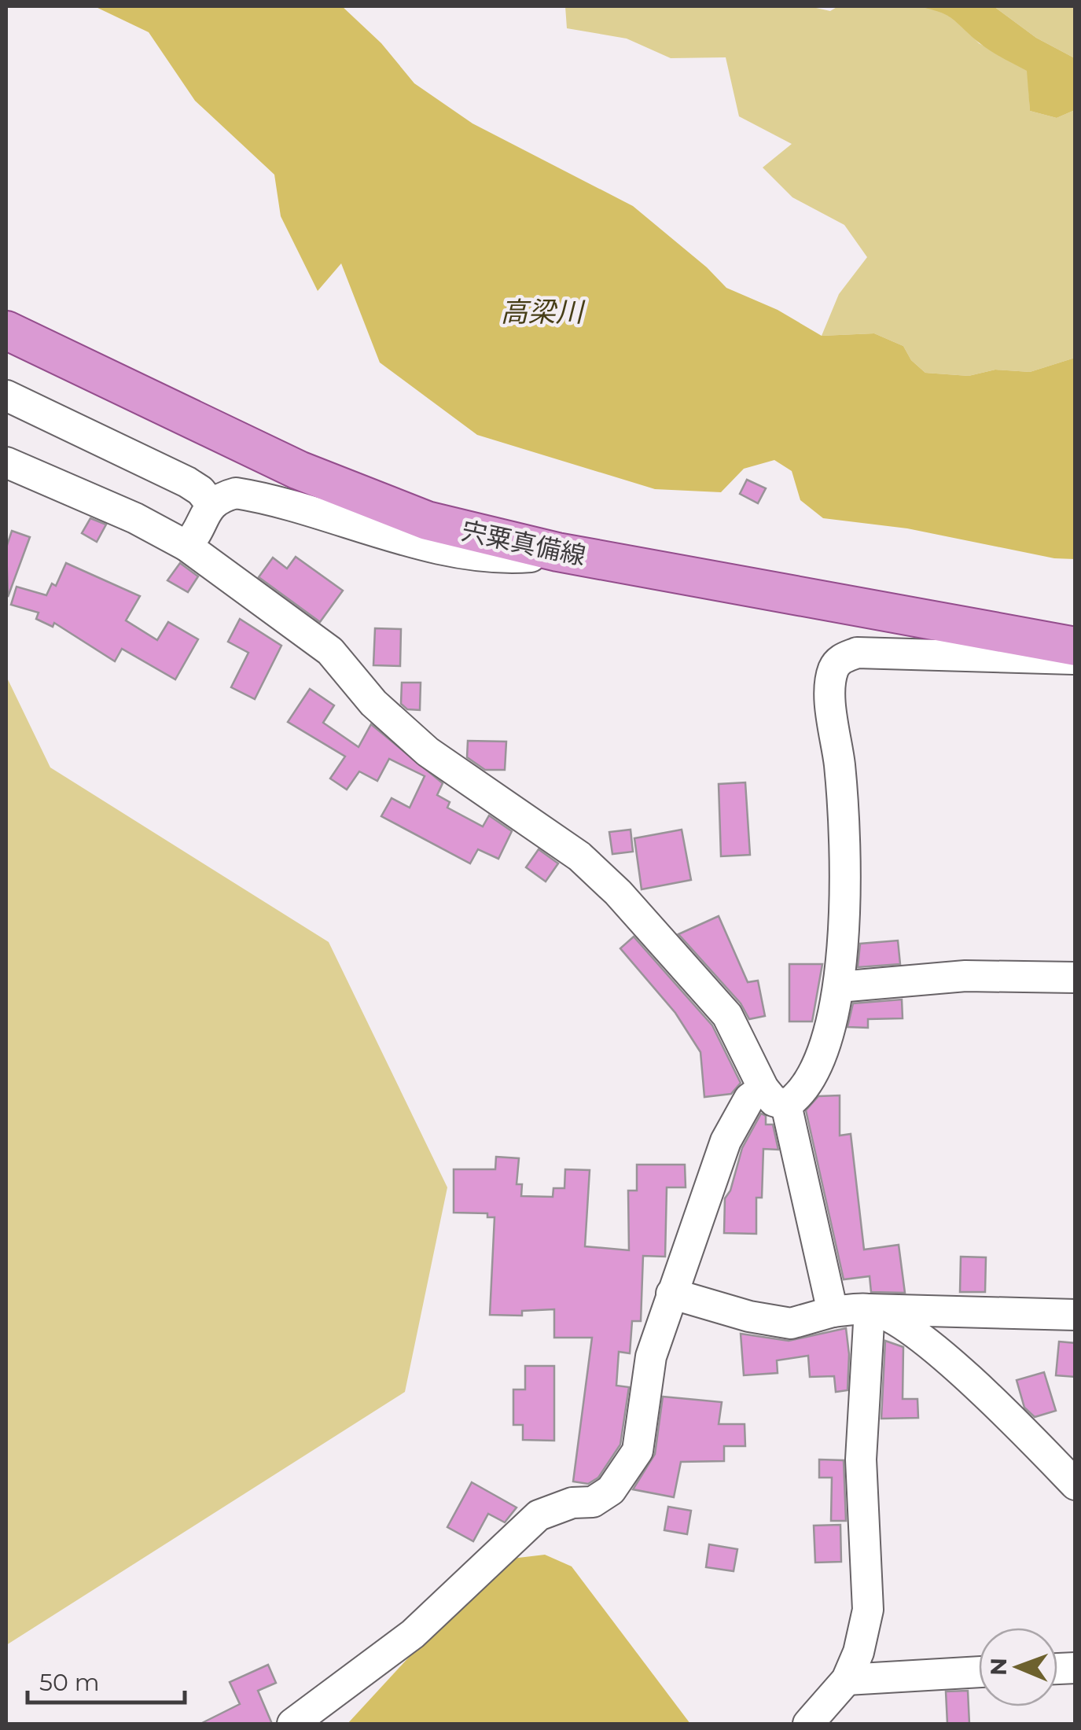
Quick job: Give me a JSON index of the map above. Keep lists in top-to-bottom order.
{
  "streets": {
    "main road": ["宍粟真備線"]
  },
  "water": ["高梁川"],
  "scale_bar": "50 m",
  "north": "left"
}
